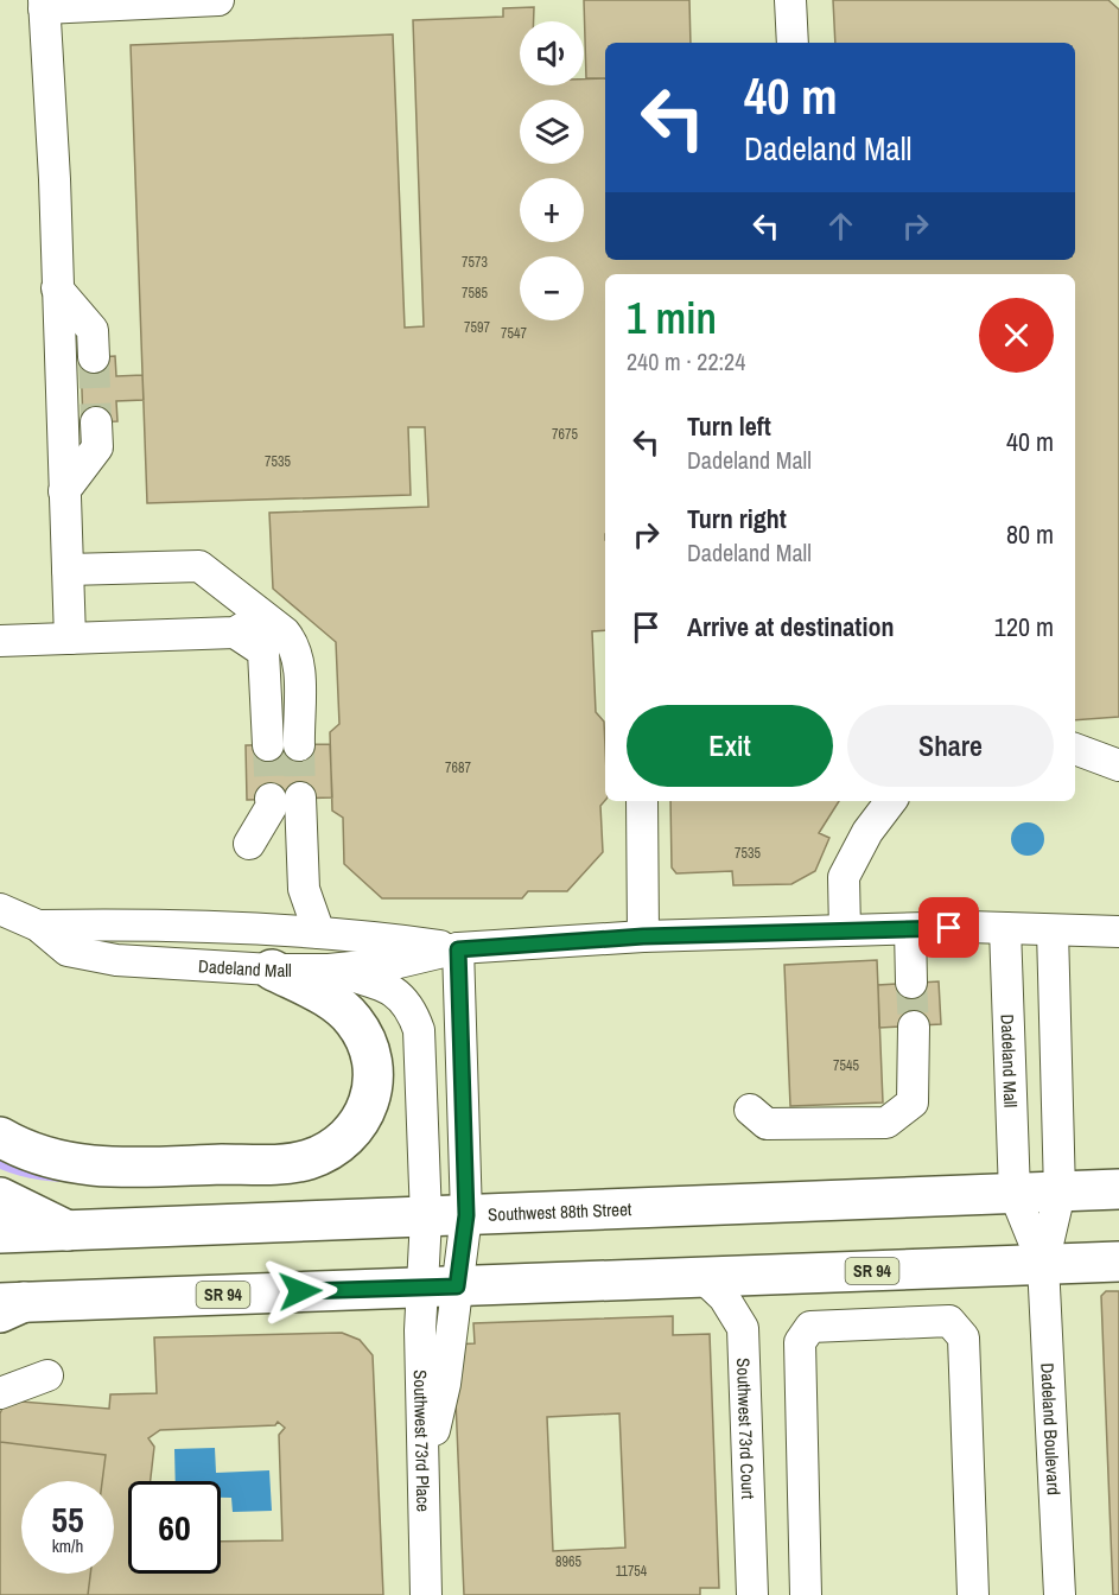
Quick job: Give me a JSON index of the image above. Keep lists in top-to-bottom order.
{
  "streets": {
    "main road": ["Southwest 88th Street", "SR 94"],
    "street": [
      "Dadeland Mall",
      "Southwest 73rd Court",
      "Dadeland Boulevard",
      "Southwest 73rd Place"
    ]
  },
  "crossings": [
    ["Dadeland Mall", "Southwest 88th Street"],
    ["Dadeland Mall", "Dadeland Boulevard"],
    ["Southwest 88th Street", "Dadeland Boulevard"],
    ["SR 94", "Southwest 73rd Court"],
    ["SR 94", "Dadeland Boulevard"],
    ["SR 94", "Southwest 73rd Place"]
  ],
  "house_numbers": [
    "7573",
    "7585",
    "7597",
    "7547",
    "7675",
    "7535",
    "7687",
    "7535",
    "7545",
    "8965",
    "11754"
  ],
  "page": {
    "map_buttons": ["+", "−"],
    "turn": ["40 m", "Dadeland Mall"],
    "heading": ["1 min", "240 m · 22:24"],
    "list": [
      {
        "name": "Turn left",
        "note": "Dadeland Mall",
        "value": "40 m"
      },
      {
        "name": "Turn right",
        "note": "Dadeland Mall",
        "value": "80 m"
      },
      {
        "name": "Arrive at destination",
        "value": "120 m"
      }
    ],
    "buttons": ["Exit", "Share"],
    "speed": "55 km/h",
    "limit": "60"
  }
}
